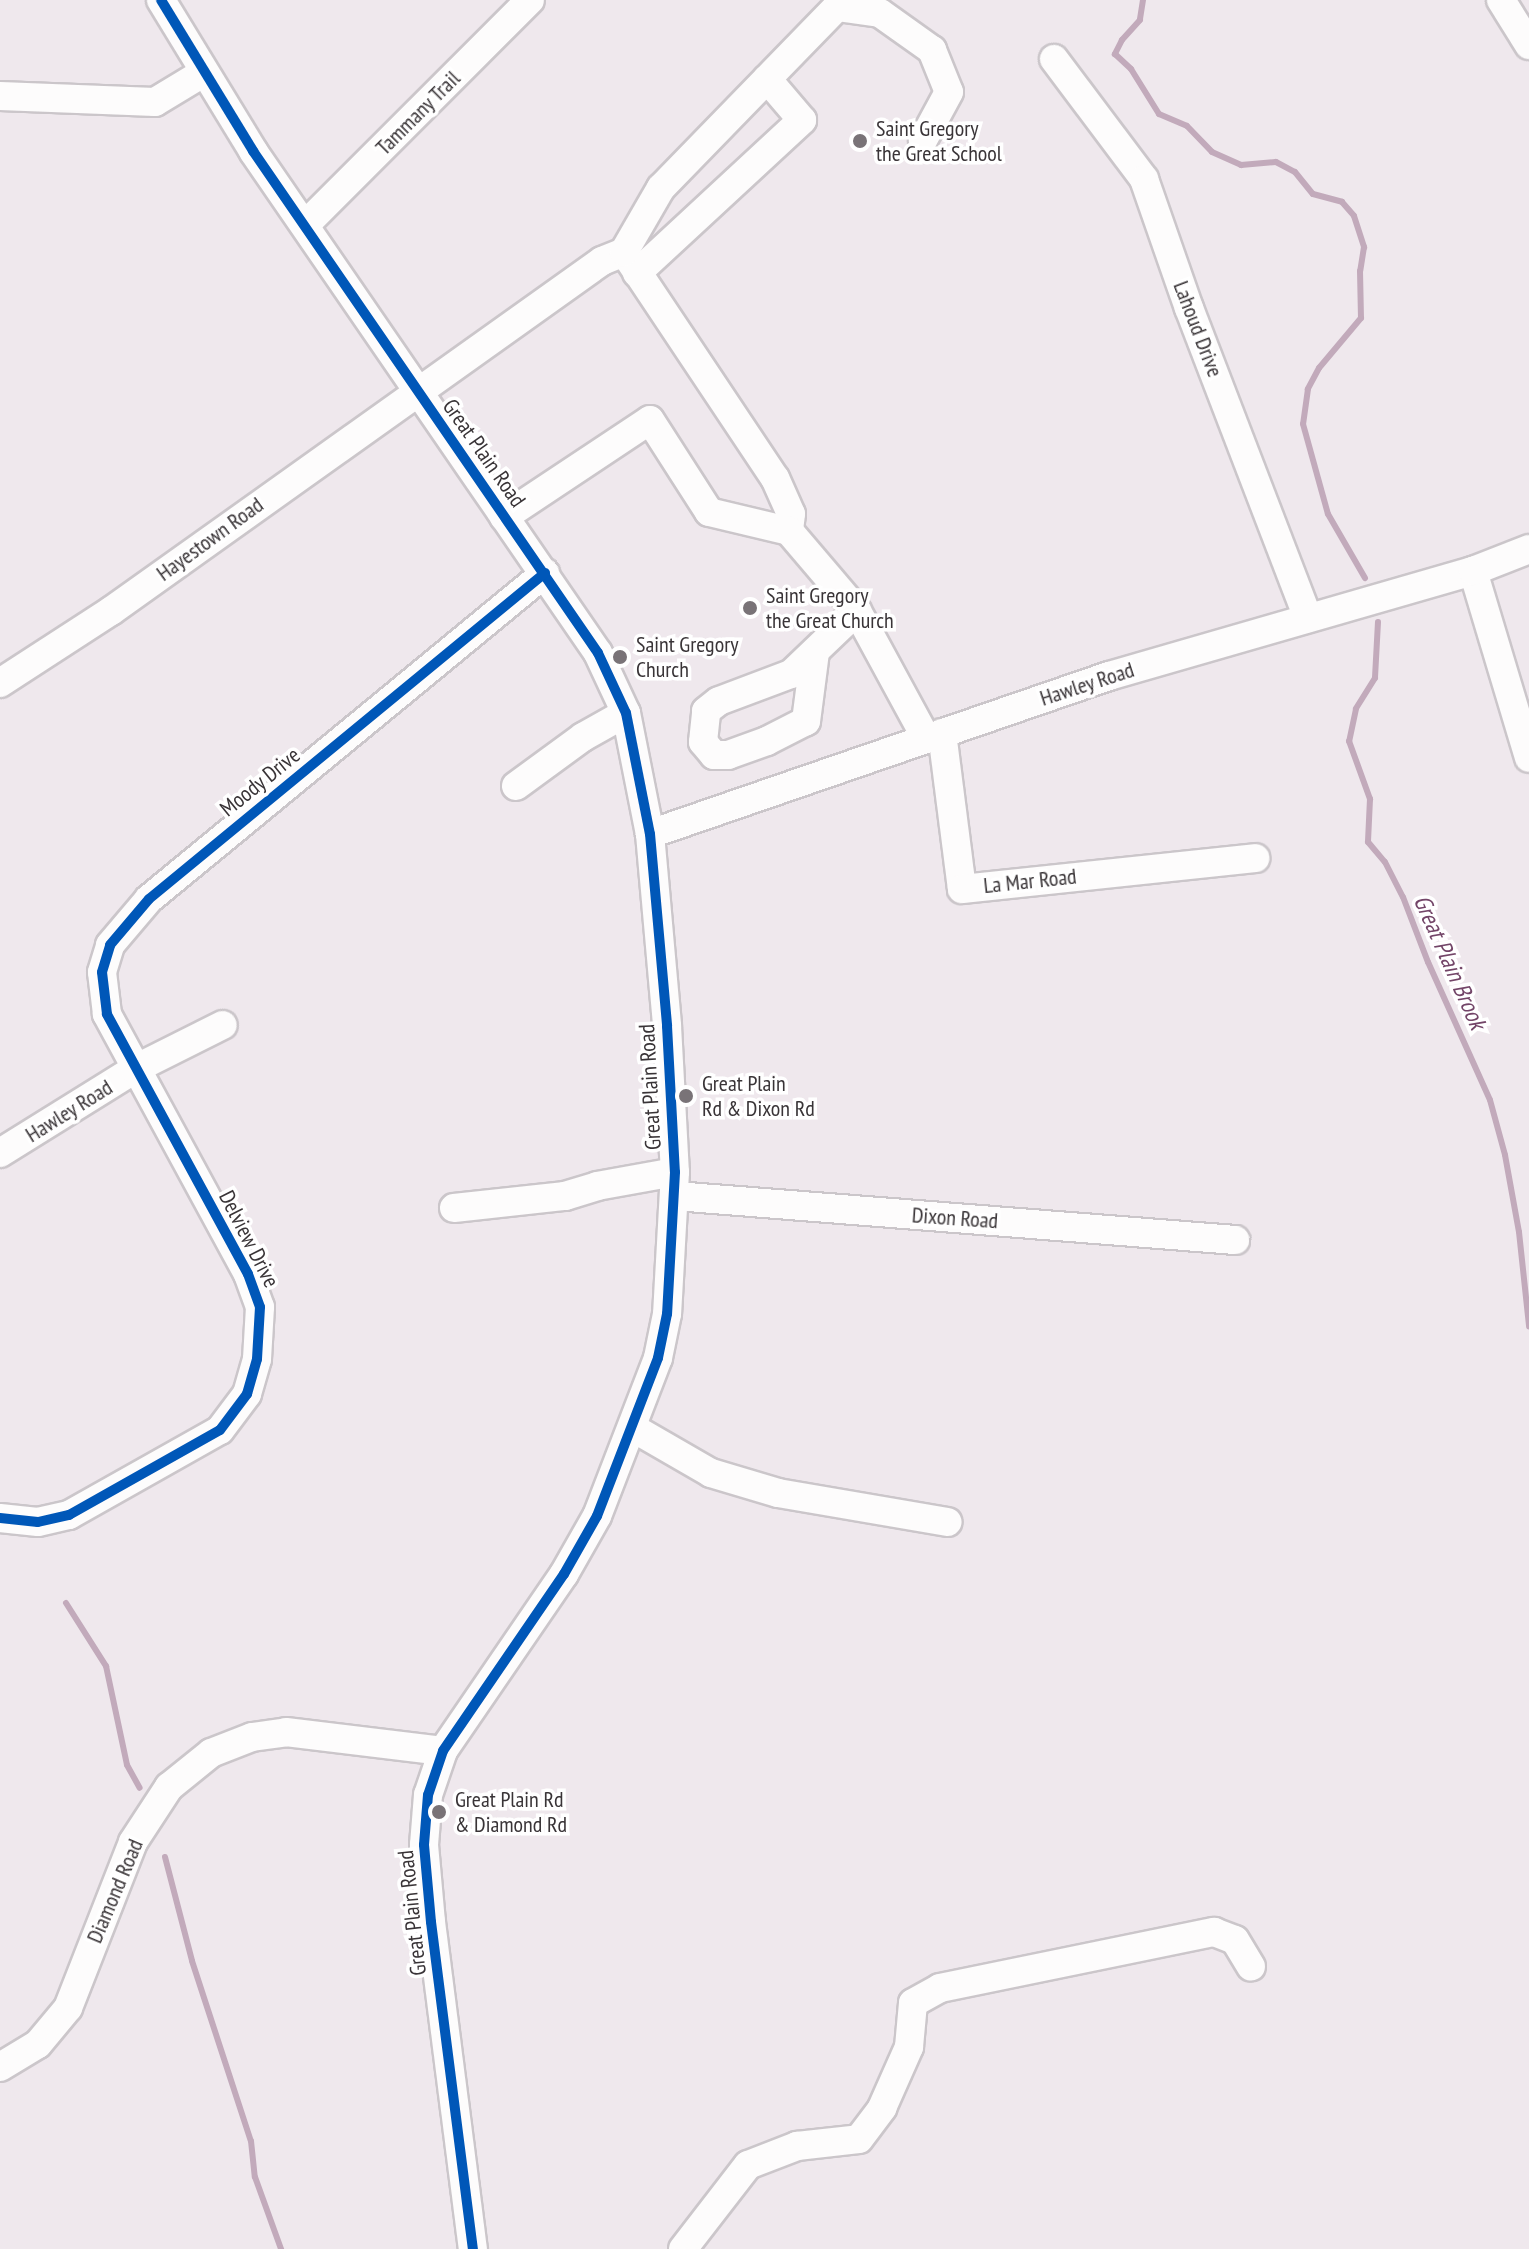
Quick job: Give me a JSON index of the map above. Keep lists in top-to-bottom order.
{
  "streets": {
    "street": [
      "Tammany Trail",
      "Lahoud Drive",
      "Great Plain Road",
      "Hayestown Road",
      "Hawley Road",
      "Moody Drive",
      "La Mar Road",
      "Dixon Road",
      "Delview Drive",
      "Diamond Road"
    ]
  },
  "crossings": [
    ["Tammany Trail", "Great Plain Road"],
    ["Lahoud Drive", "Hawley Road"],
    ["Great Plain Road", "Hayestown Road"],
    ["Great Plain Road", "Hawley Road"],
    ["Great Plain Road", "Moody Drive"],
    ["Great Plain Road", "Dixon Road"],
    ["Great Plain Road", "Diamond Road"],
    ["Hawley Road", "Moody Drive"],
    ["Hawley Road", "La Mar Road"],
    ["Hawley Road", "Delview Drive"],
    ["Moody Drive", "Delview Drive"]
  ],
  "water": ["Great Plain Brook"],
  "places": [
    "Saint Gregory the Great School",
    "Saint Gregory the Great Church",
    "Saint Gregory Church",
    "Great Plain Rd & Dixon Rd",
    "Great Plain Rd & Diamond Rd"
  ]
}
